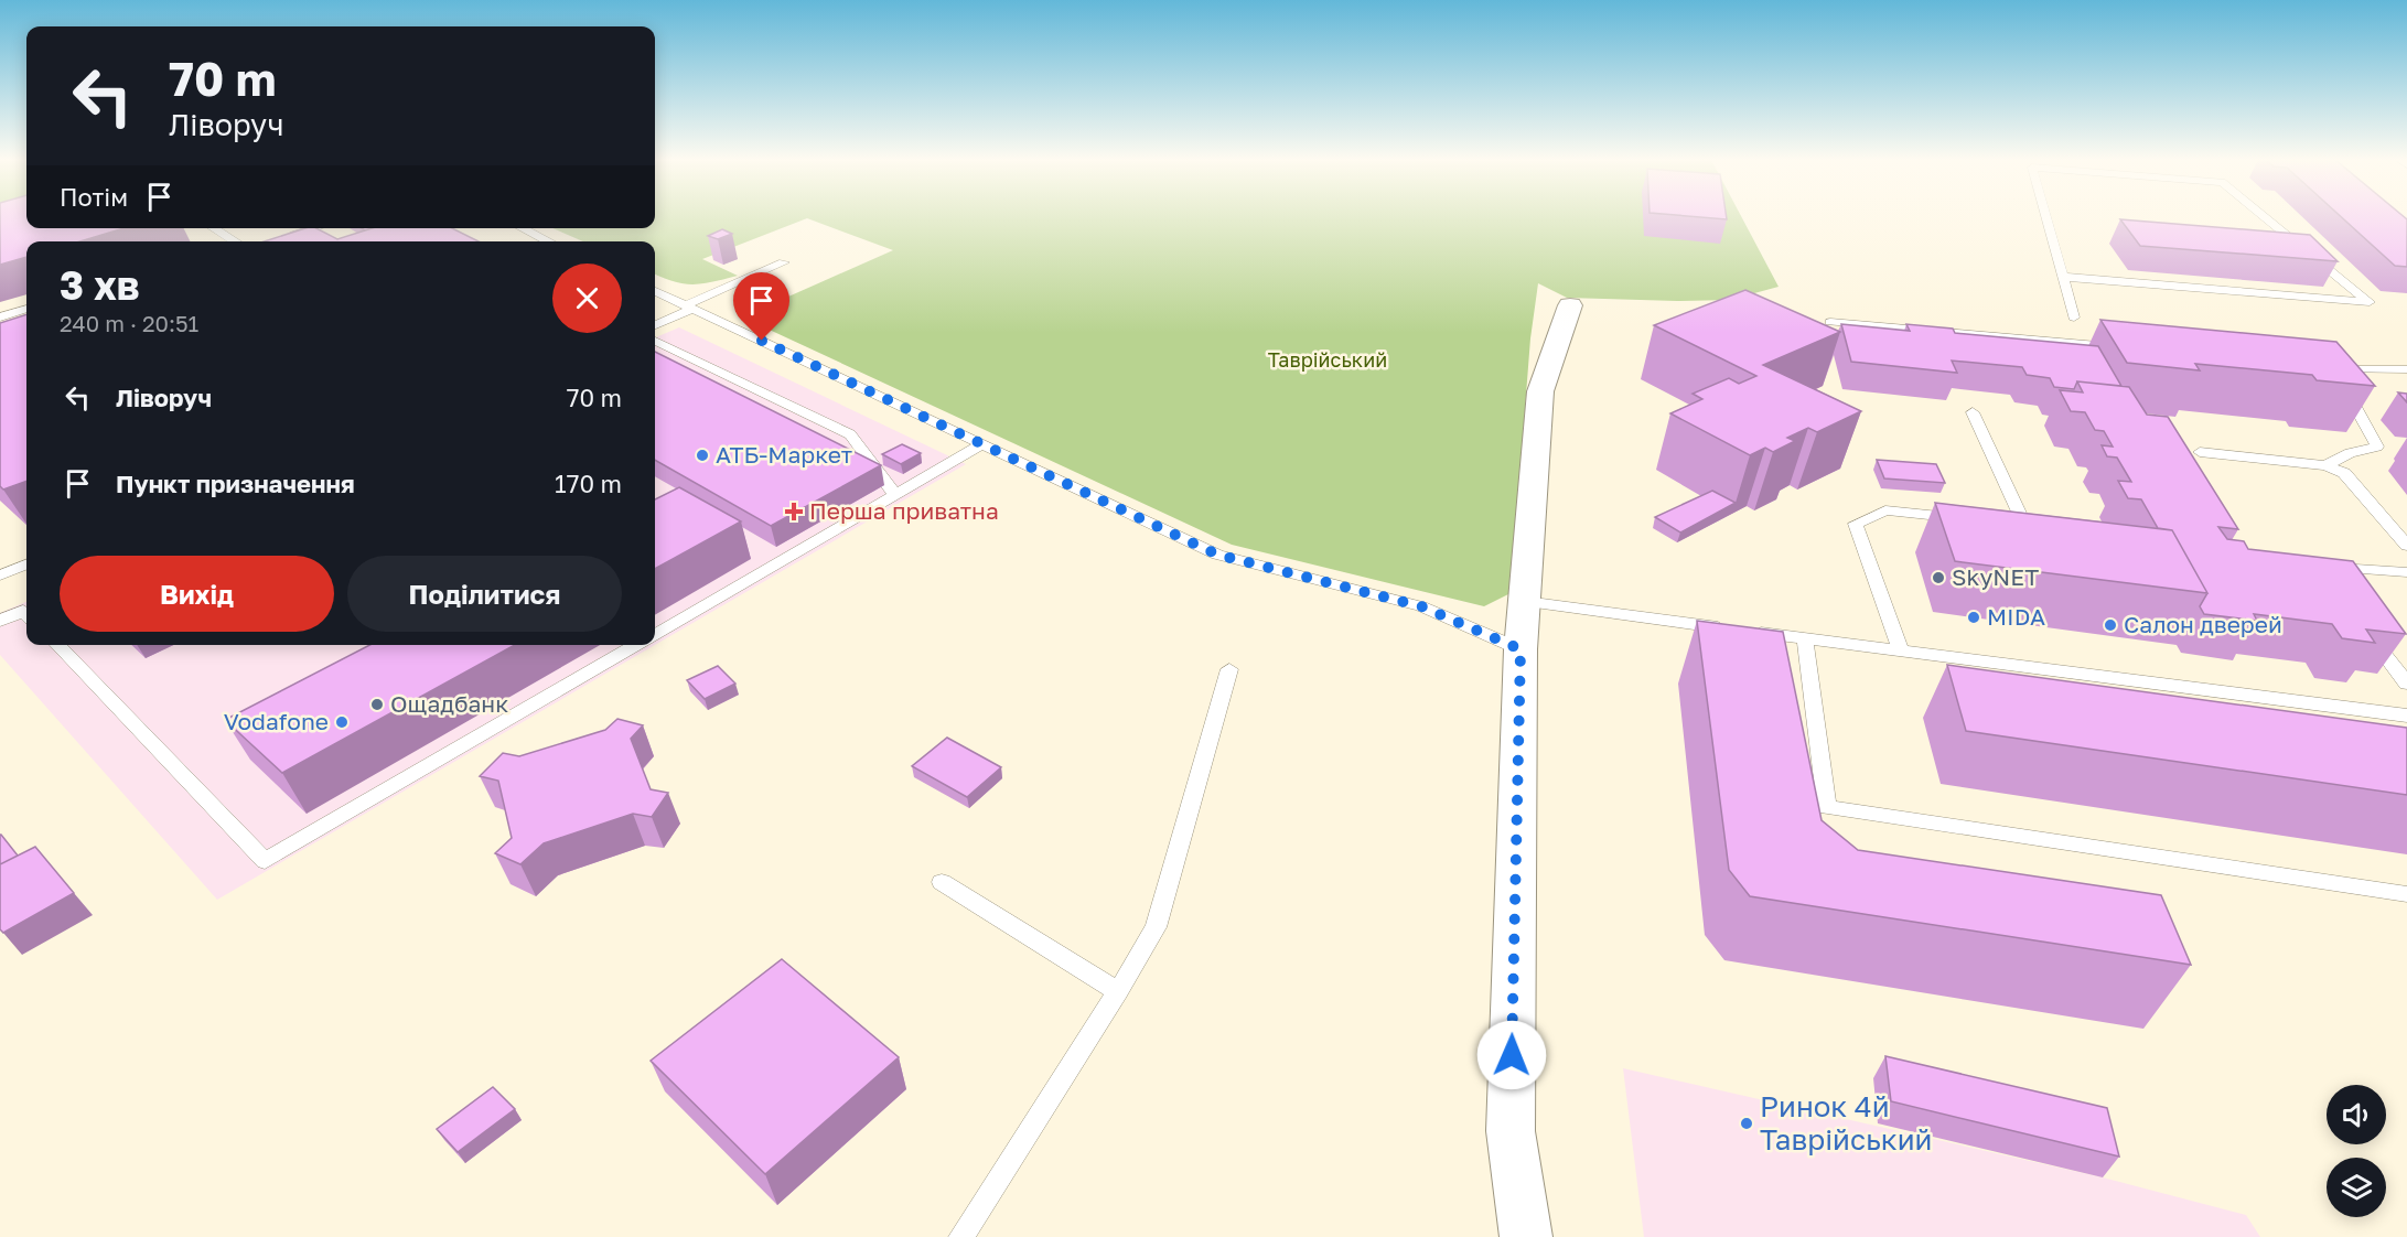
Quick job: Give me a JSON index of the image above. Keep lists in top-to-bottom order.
{
  "parks": ["Таврійський"],
  "places": {
    "other": [
      "АТБ-Маркет",
      "SkyNET",
      "MIDA",
      "Салон дверей",
      "Ощадбанк",
      "Vodafone",
      "Ринок 4й Таврійський"
    ],
    "health": ["Перша приватна"]
  },
  "page": {
    "turn": ["70 m", "Ліворуч"],
    "then": "Потім",
    "heading": ["3 хв", "240 m · 20:51"],
    "list": [
      {
        "name": "Ліворуч",
        "value": "70 m"
      },
      {
        "name": "Пункт призначення",
        "value": "170 m"
      }
    ],
    "buttons": ["Вихід", "Поділитися"]
  }
}
